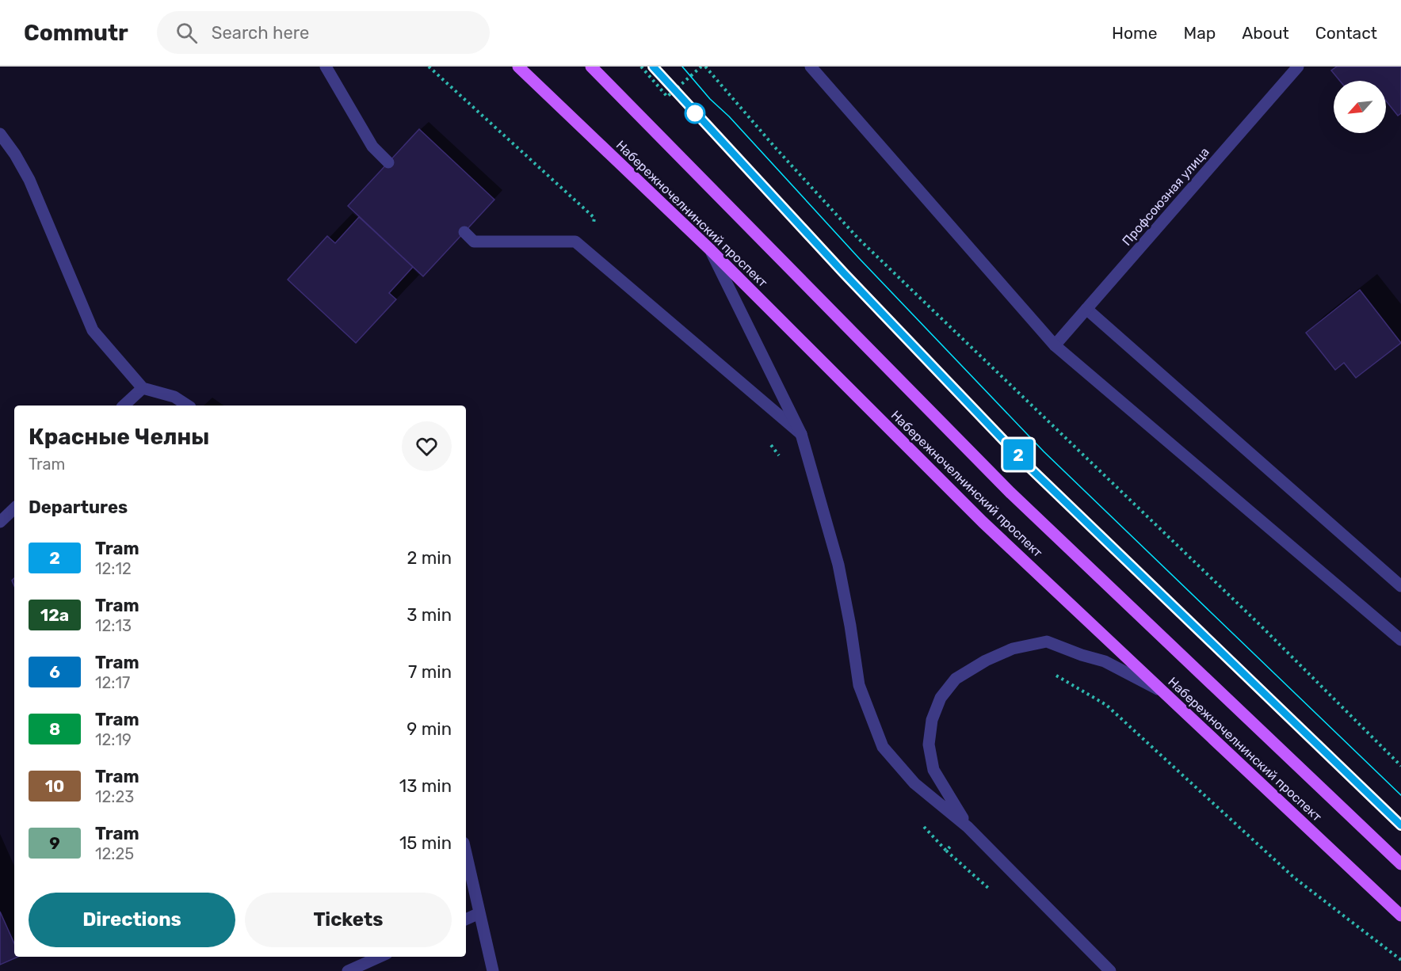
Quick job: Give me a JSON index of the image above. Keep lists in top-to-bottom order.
{
  "streets": {
    "main road": ["Набережночелнинский проспект"],
    "street": ["Профсоюзная улица"]
  },
  "lines": ["tram line 2"],
  "north": "bottom left",
  "page": {
    "header": "Commutr",
    "search": "Search here",
    "nav": [
      "Home",
      "Map",
      "About",
      "Contact"
    ],
    "on_map": "2",
    "heading": [
      ["Красные Челны", "Tram"],
      "Departures"
    ],
    "list": [
      {
        "mark": "2",
        "name": "Tram",
        "note": "12:12",
        "value": "2 min"
      },
      {
        "mark": "12а",
        "name": "Tram",
        "note": "12:13",
        "value": "3 min"
      },
      {
        "mark": "6",
        "name": "Tram",
        "note": "12:17",
        "value": "7 min"
      },
      {
        "mark": "8",
        "name": "Tram",
        "note": "12:19",
        "value": "9 min"
      },
      {
        "mark": "10",
        "name": "Tram",
        "note": "12:23",
        "value": "13 min"
      },
      {
        "mark": "9",
        "name": "Tram",
        "note": "12:25",
        "value": "15 min"
      }
    ],
    "buttons": ["Directions", "Tickets"]
  }
}
